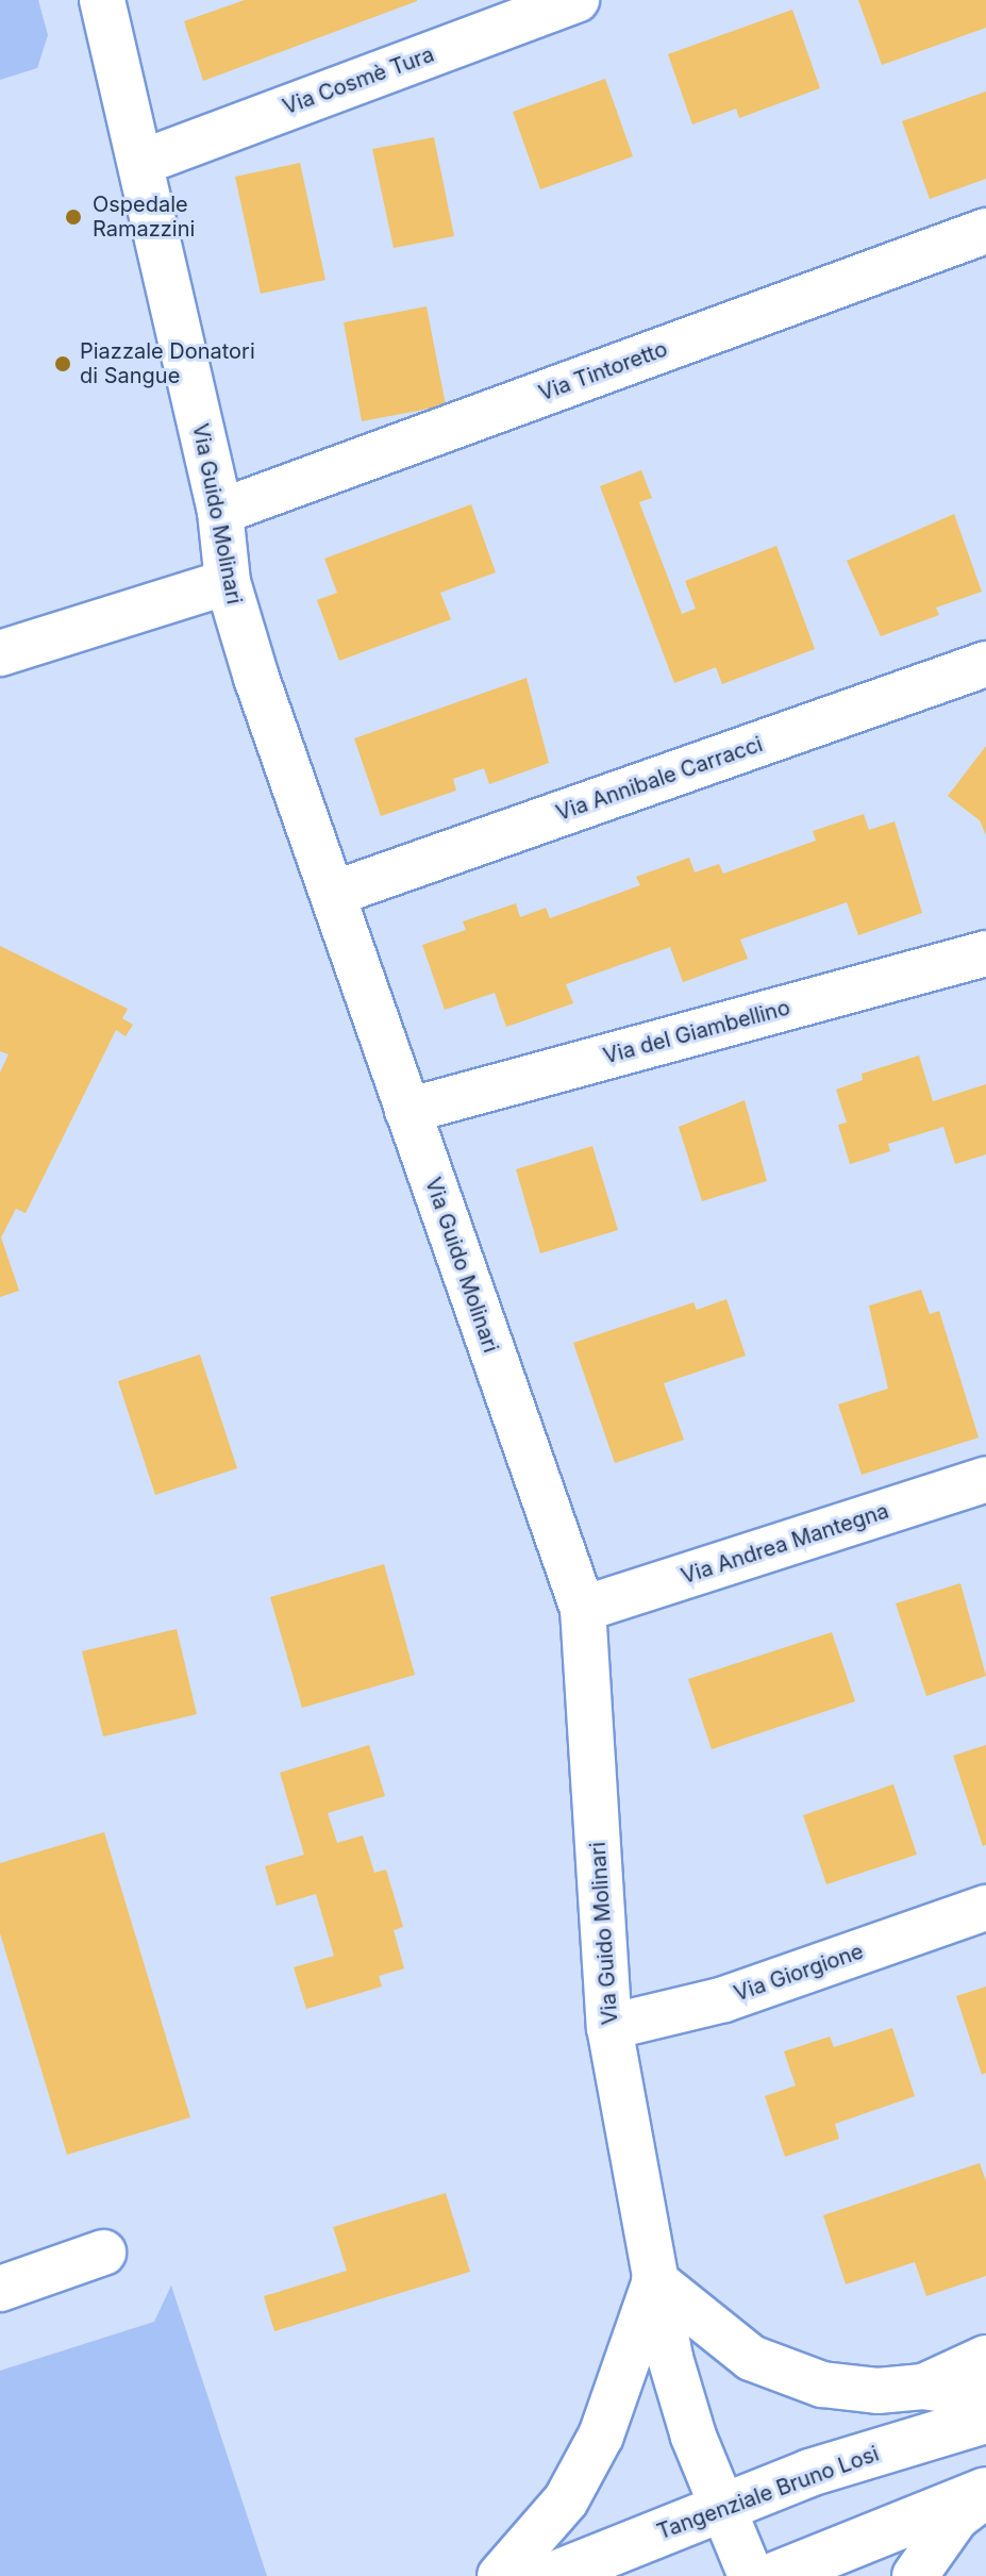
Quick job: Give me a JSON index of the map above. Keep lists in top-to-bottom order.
{
  "streets": {
    "main road": ["Tangenziale Bruno Losi"],
    "street": [
      "Via Cosmè Tura",
      "Via Tintoretto",
      "Via Guido Molinari",
      "Via Annibale Carracci",
      "Via del Giambellino",
      "Via Andrea Mantegna",
      "Via Giorgione"
    ]
  },
  "crossings": [
    ["Via Cosmè Tura", "Via Guido Molinari"],
    ["Via Tintoretto", "Via Guido Molinari"],
    ["Via Guido Molinari", "Via Annibale Carracci"],
    ["Via Guido Molinari", "Via del Giambellino"],
    ["Via Guido Molinari", "Via Andrea Mantegna"],
    ["Via Guido Molinari", "Via Giorgione"],
    ["Via Guido Molinari", "Tangenziale Bruno Losi"]
  ],
  "places": ["Ospedale Ramazzini", "Piazzale Donatori di Sangue"]
}
